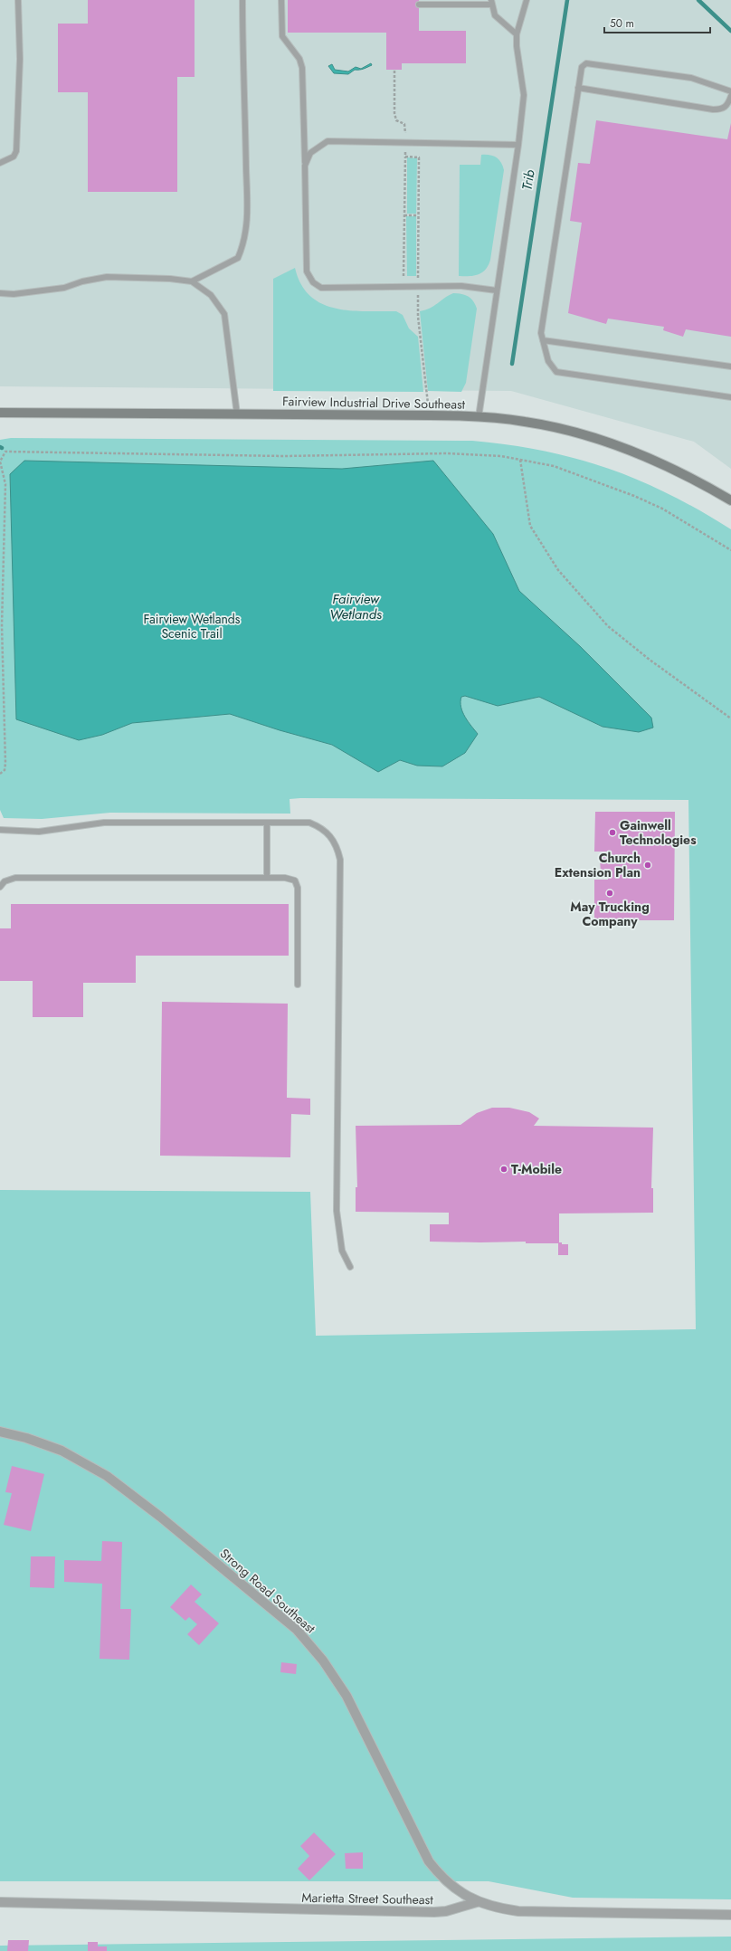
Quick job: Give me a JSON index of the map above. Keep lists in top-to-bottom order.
{
  "streets": {
    "main road": ["Fairview Industrial Drive Southeast"],
    "street": ["Strong Road Southeast", "Marietta Street Southeast"]
  },
  "crossings": [
    ["Strong Road Southeast", "Marietta Street Southeast"]
  ],
  "water": ["Trib", "Fairview Wetlands"],
  "parks": ["Fairview Wetlands Scenic Trail"],
  "places": [
    "Gainwell Technologies",
    "Church Extension Plan",
    "May Trucking Company",
    "T-Mobile"
  ],
  "scale_bar": "50 m"
}
